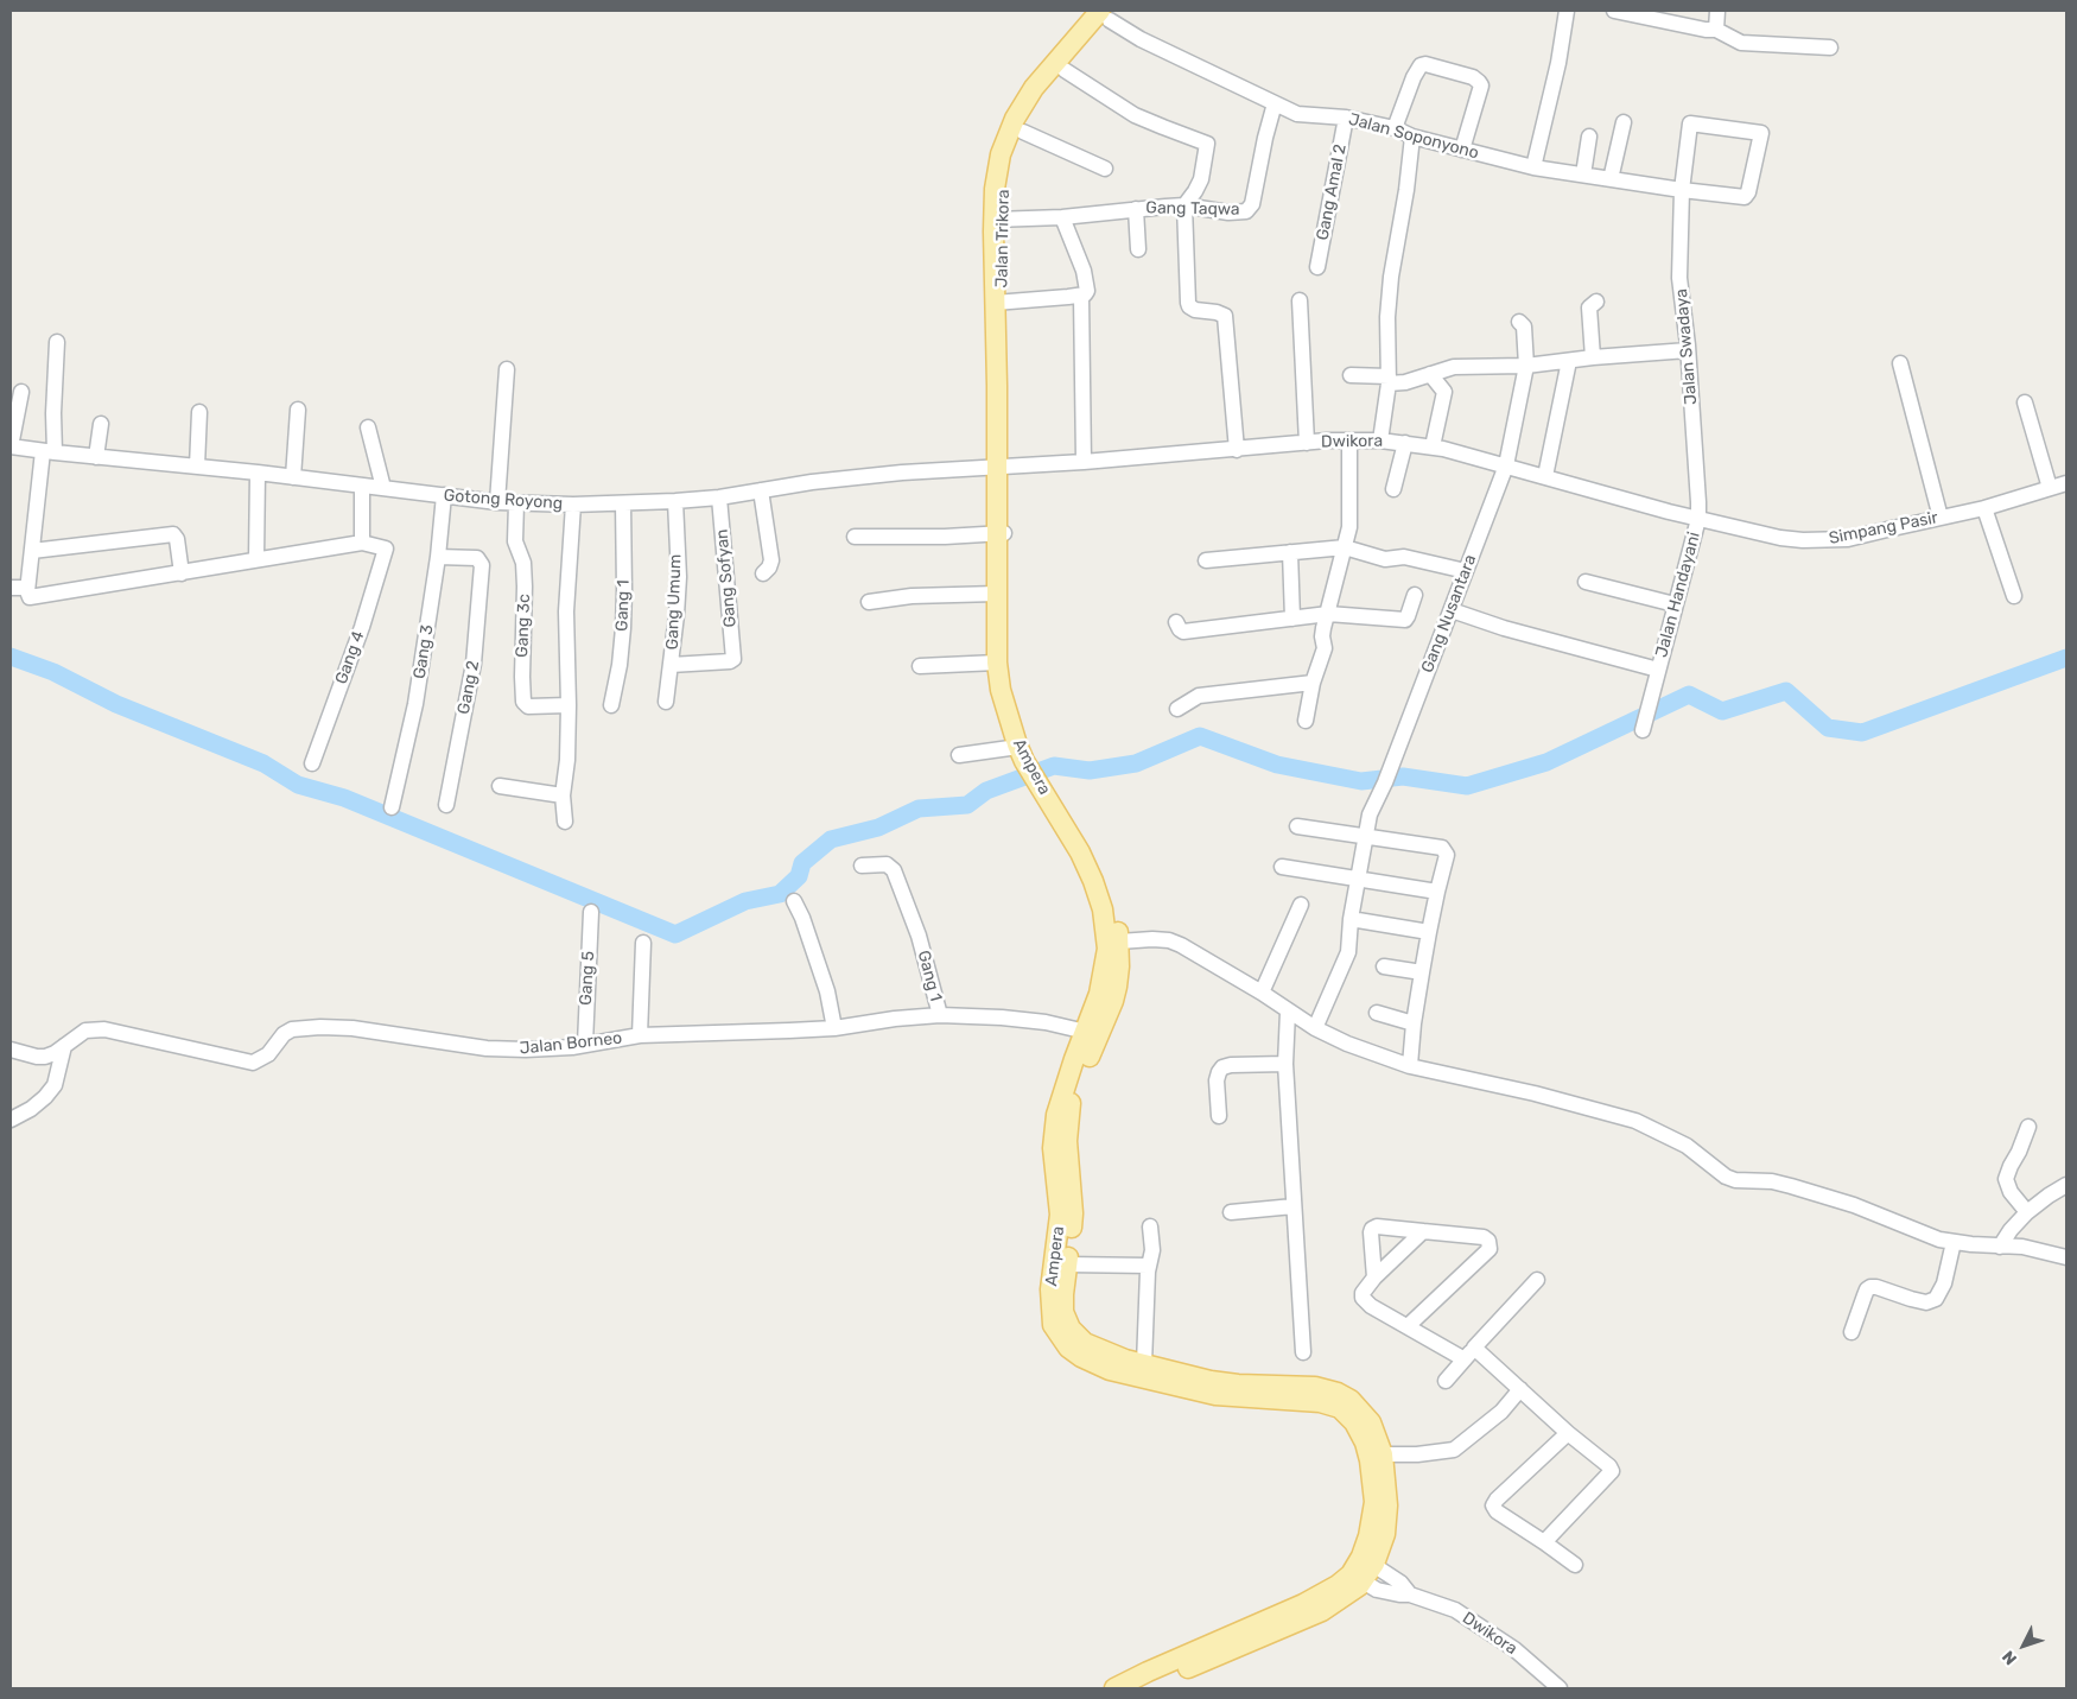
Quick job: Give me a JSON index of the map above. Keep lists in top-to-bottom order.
{
  "streets": {
    "main road": ["Jalan Trikora", "Ampera"],
    "street": [
      "Jalan Soponyono",
      "Gang Amal 2",
      "Gang Taqwa",
      "Jalan Swadaya",
      "Dwikora",
      "Gotong Royong",
      "Simpang Pasir",
      "Gang Sofyan",
      "Jalan Handayani",
      "Gang Umum",
      "Gang 1",
      "Gang Nusantara",
      "Gang 3c",
      "Gang 3",
      "Gang 4",
      "Gang 2",
      "Gang 5",
      "Jalan Borneo"
    ]
  },
  "crossings": [
    ["Jalan Soponyono", "Gang Amal 2"],
    ["Jalan Soponyono", "Gang Taqwa"],
    ["Jalan Soponyono", "Jalan Trikora"],
    ["Jalan Soponyono", "Jalan Swadaya"],
    ["Gang Taqwa", "Jalan Trikora"],
    ["Jalan Trikora", "Dwikora"],
    ["Jalan Trikora", "Gotong Royong"],
    ["Jalan Trikora", "Ampera"],
    ["Jalan Swadaya", "Dwikora"],
    ["Jalan Swadaya", "Simpang Pasir"],
    ["Jalan Swadaya", "Jalan Handayani"],
    ["Dwikora", "Gotong Royong"],
    ["Dwikora", "Simpang Pasir"],
    ["Dwikora", "Jalan Handayani"],
    ["Dwikora", "Gang Nusantara"],
    ["Dwikora", "Ampera"],
    ["Gotong Royong", "Gang Sofyan"],
    ["Gotong Royong", "Gang Umum"],
    ["Gotong Royong", "Gang 1"],
    ["Gotong Royong", "Gang 3c"],
    ["Gotong Royong", "Gang 3"],
    ["Gotong Royong", "Ampera"],
    ["Simpang Pasir", "Jalan Handayani"],
    ["Gang Sofyan", "Gang Umum"],
    ["Gang 1", "Jalan Borneo"],
    ["Gang 3", "Gang 2"],
    ["Ampera", "Jalan Borneo"],
    ["Gang 5", "Jalan Borneo"]
  ],
  "north": "bottom left"
}
